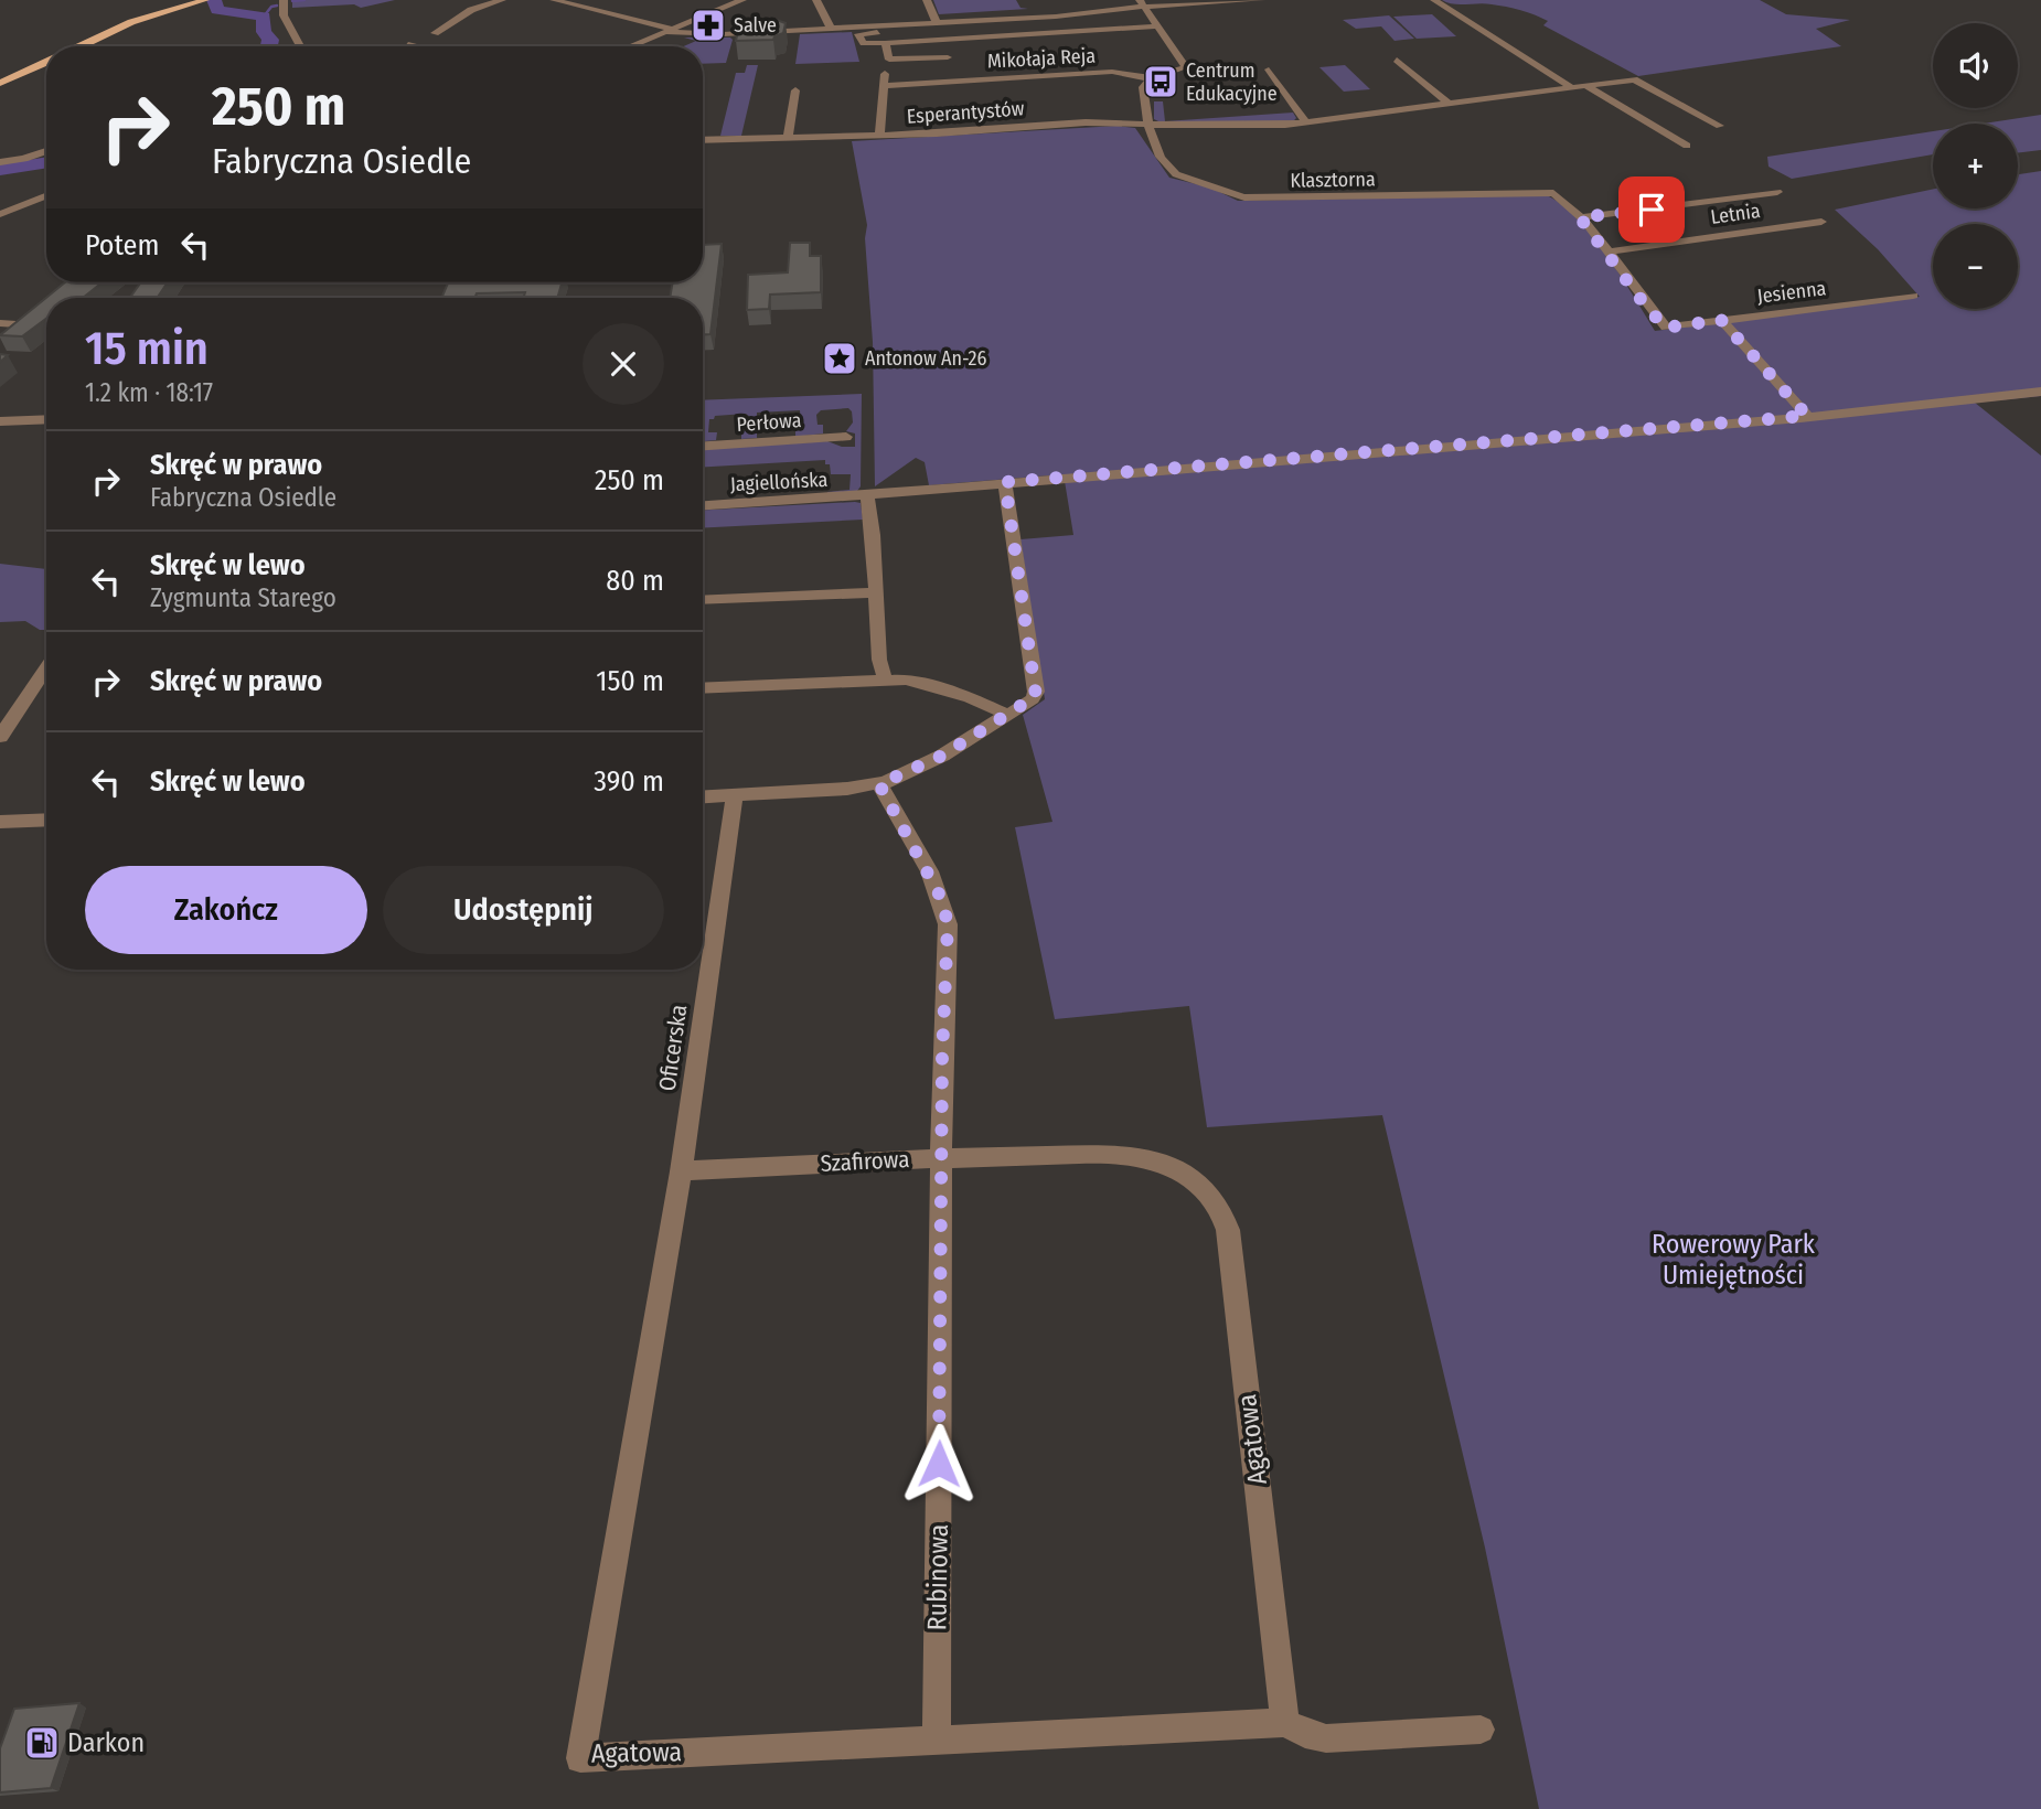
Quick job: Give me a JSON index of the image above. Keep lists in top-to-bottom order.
{
  "streets": {
    "street": [
      "Mikołaja Reja",
      "Esperantystów",
      "Klasztorna",
      "Letnia",
      "Jesienna",
      "Perłowa",
      "Jagiellońska",
      "Oficerska",
      "Szafirowa",
      "Agatowa",
      "Rubinowa"
    ]
  },
  "crossings": [
    ["Esperantystów", "Klasztorna"],
    ["Klasztorna", "Jesienna"],
    ["Letnia", "Jesienna"],
    ["Oficerska", "Szafirowa"],
    ["Oficerska", "Agatowa"],
    ["Szafirowa", "Agatowa"],
    ["Szafirowa", "Rubinowa"],
    ["Agatowa", "Rubinowa"]
  ],
  "parks": ["Rowerowy Park Umiejętności"],
  "places": {
    "pharmacy": ["Salve"],
    "bus stop": ["Centrum Edukacyjne"],
    "place": ["Antonow An-26"],
    "fuel station": ["Darkon"]
  },
  "page": {
    "map_buttons": ["+", "−"],
    "turn": ["250 m", "Fabryczna Osiedle"],
    "then": "Potem",
    "heading": ["15 min", "1.2 km · 18:17"],
    "list": [
      {
        "name": "Skręć w prawo",
        "note": "Fabryczna Osiedle",
        "value": "250 m"
      },
      {
        "name": "Skręć w lewo",
        "note": "Zygmunta Starego",
        "value": "80 m"
      },
      {
        "name": "Skręć w prawo",
        "value": "150 m"
      },
      {
        "name": "Skręć w lewo",
        "value": "390 m"
      }
    ],
    "buttons": ["Zakończ", "Udostępnij"]
  }
}
